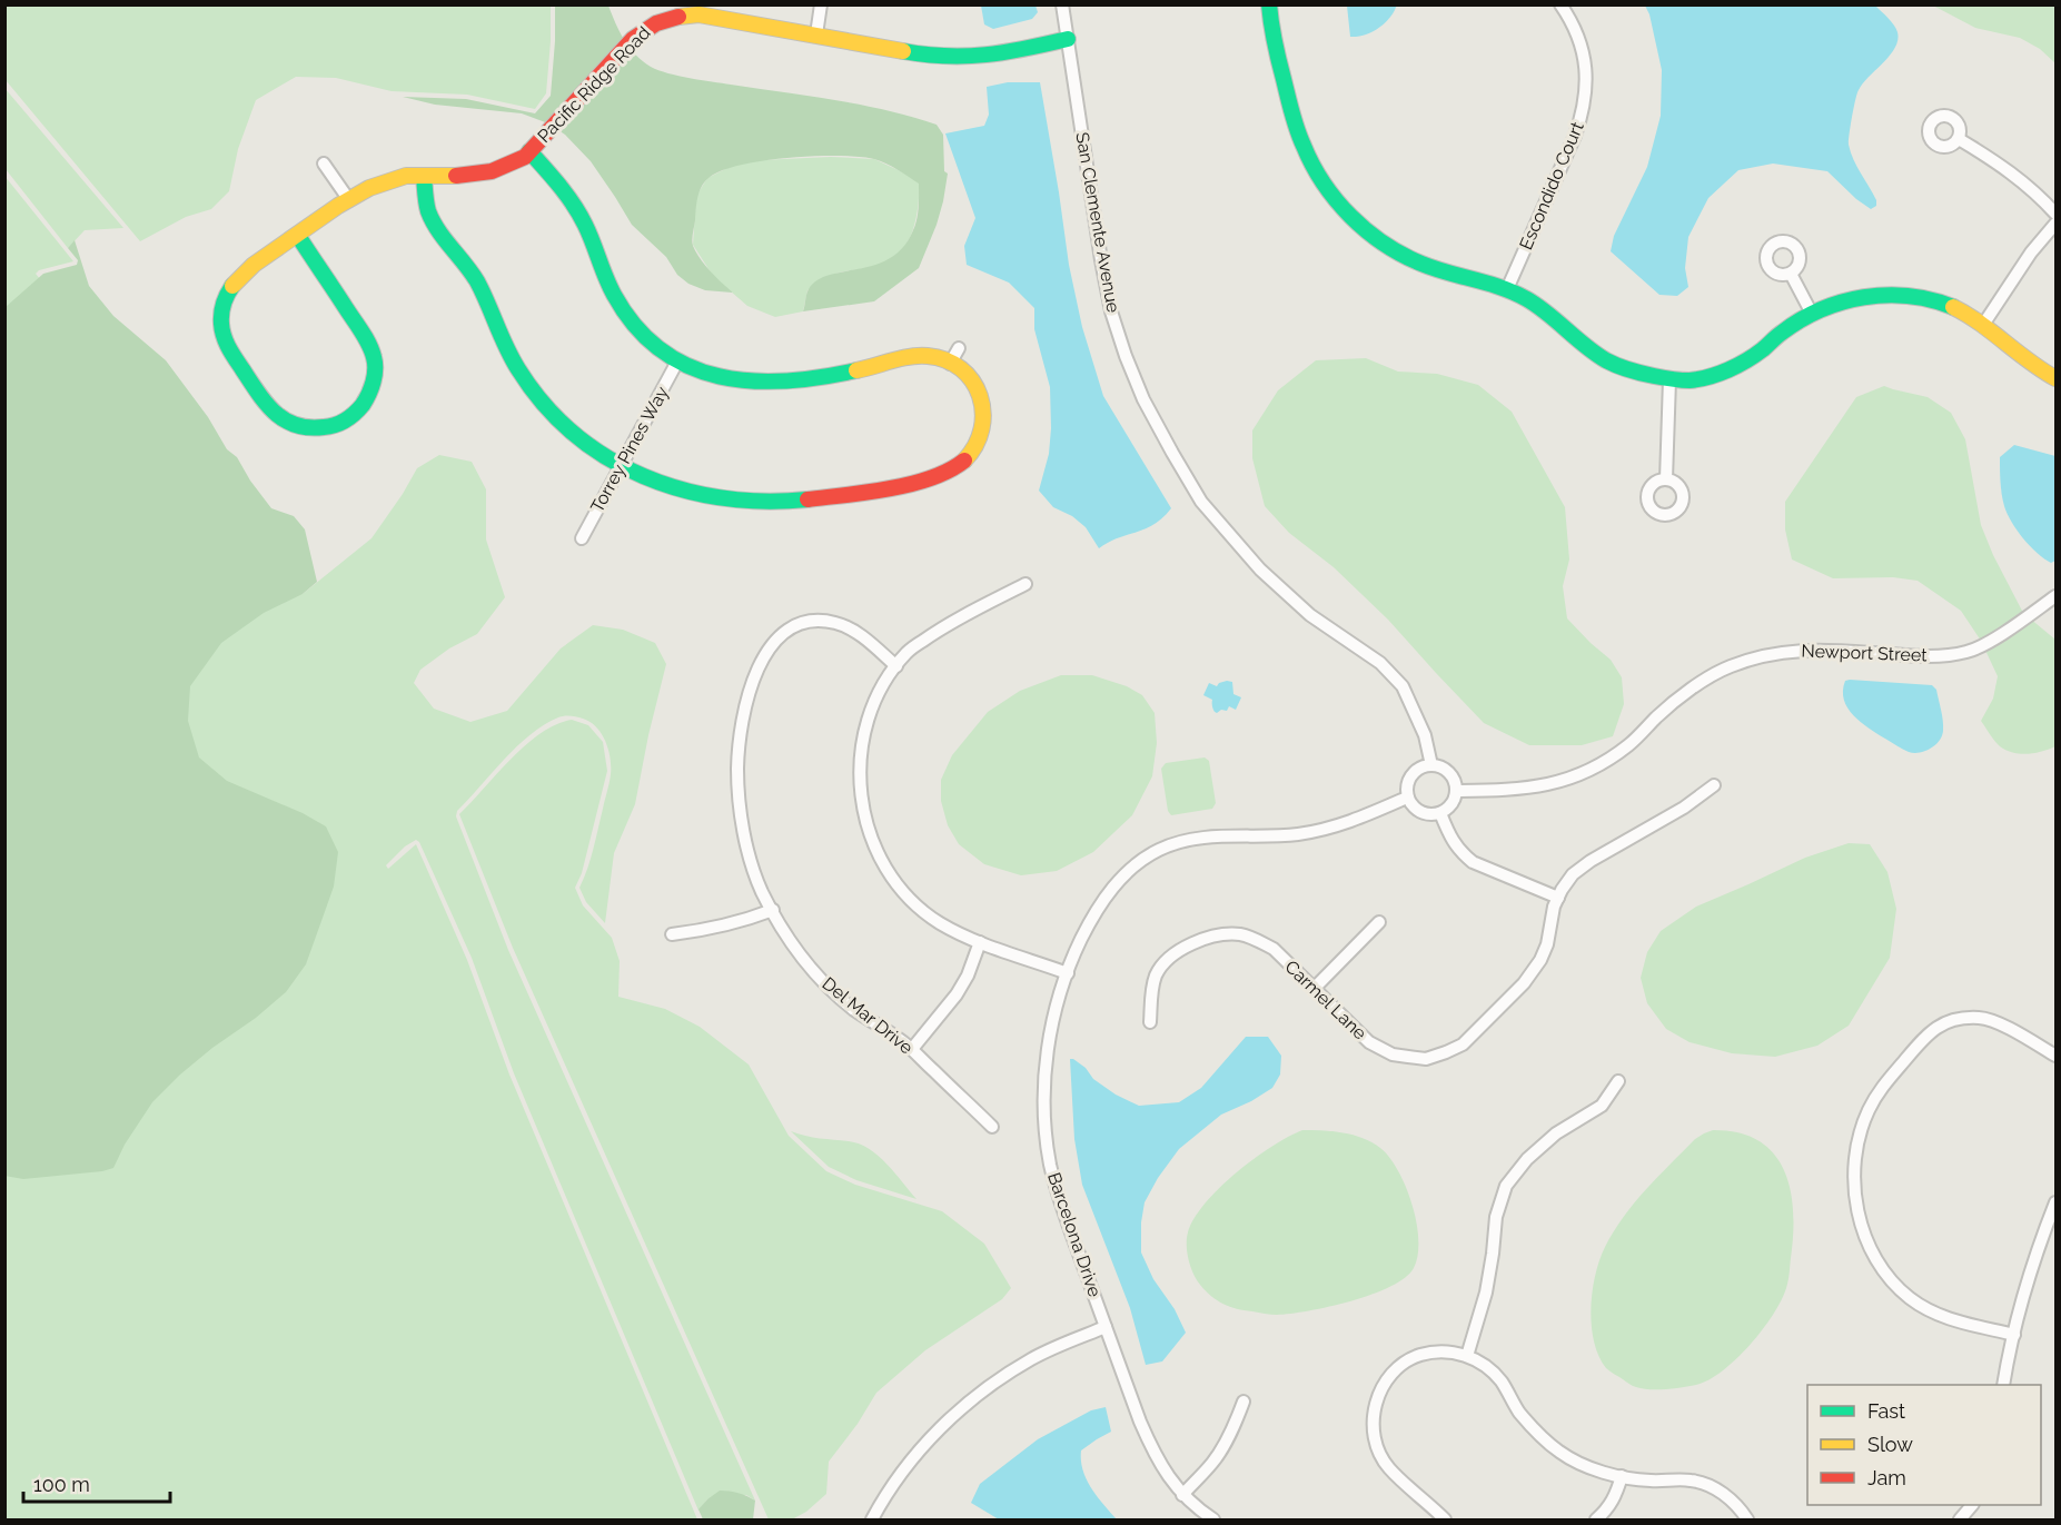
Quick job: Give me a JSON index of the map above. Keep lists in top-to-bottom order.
{
  "streets": {
    "street": [
      "Pacific Ridge Road",
      "Escondido Court",
      "San Clemente Avenue",
      "Torrey Pines Way",
      "Newport Street",
      "Carmel Lane",
      "Del Mar Drive",
      "Barcelona Drive"
    ]
  },
  "crossings": [
    ["Pacific Ridge Road", "San Clemente Avenue"],
    ["San Clemente Avenue", "Newport Street"],
    ["San Clemente Avenue", "Barcelona Drive"],
    ["Newport Street", "Barcelona Drive"]
  ],
  "legend": ["Fast", "Slow", "Jam"],
  "scale_bar": "100 m"
}
